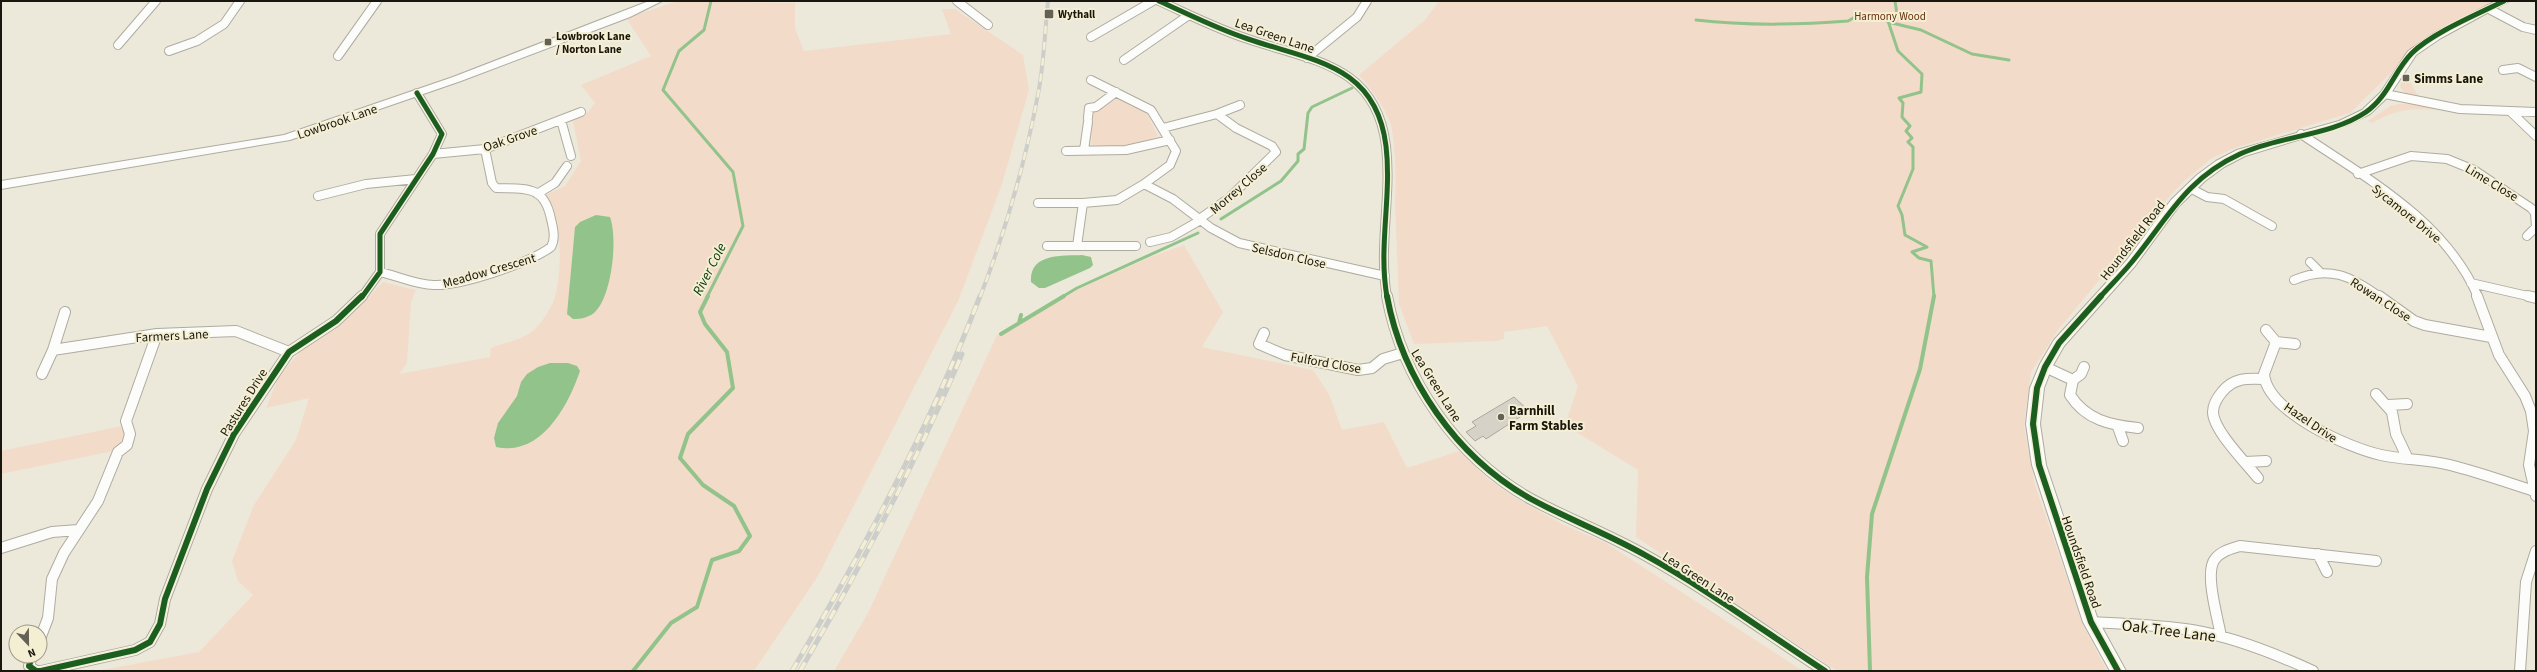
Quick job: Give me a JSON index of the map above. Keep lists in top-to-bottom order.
{
  "streets": {
    "street": [
      "Lea Green Lane",
      "Lowbrook Lane",
      "Oak Grove",
      "Lime Close",
      "Morrey Close",
      "Sycamore Drive",
      "Houndsfield Road",
      "Selsdon Close",
      "Meadow Crescent",
      "Rowan Close",
      "Farmers Lane",
      "Fulford Close",
      "Pastures Drive",
      "Hazel Drive",
      "Oak Tree Lane"
    ]
  },
  "crossings": [
    ["Lea Green Lane", "Selsdon Close"],
    ["Lea Green Lane", "Fulford Close"],
    ["Lime Close", "Sycamore Drive"],
    ["Morrey Close", "Selsdon Close"],
    ["Sycamore Drive", "Houndsfield Road"],
    ["Sycamore Drive", "Rowan Close"],
    ["Sycamore Drive", "Hazel Drive"],
    ["Houndsfield Road", "Oak Tree Lane"],
    ["Meadow Crescent", "Pastures Drive"],
    ["Farmers Lane", "Pastures Drive"]
  ],
  "water": ["River Cole"],
  "parks": ["Harmony Wood"],
  "places": {
    "transit": ["Wythall", "Lowbrook Lane / Norton Lane", "Simms Lane"],
    "other": ["Barnhill Farm Stables"]
  },
  "north": "bottom"
}
